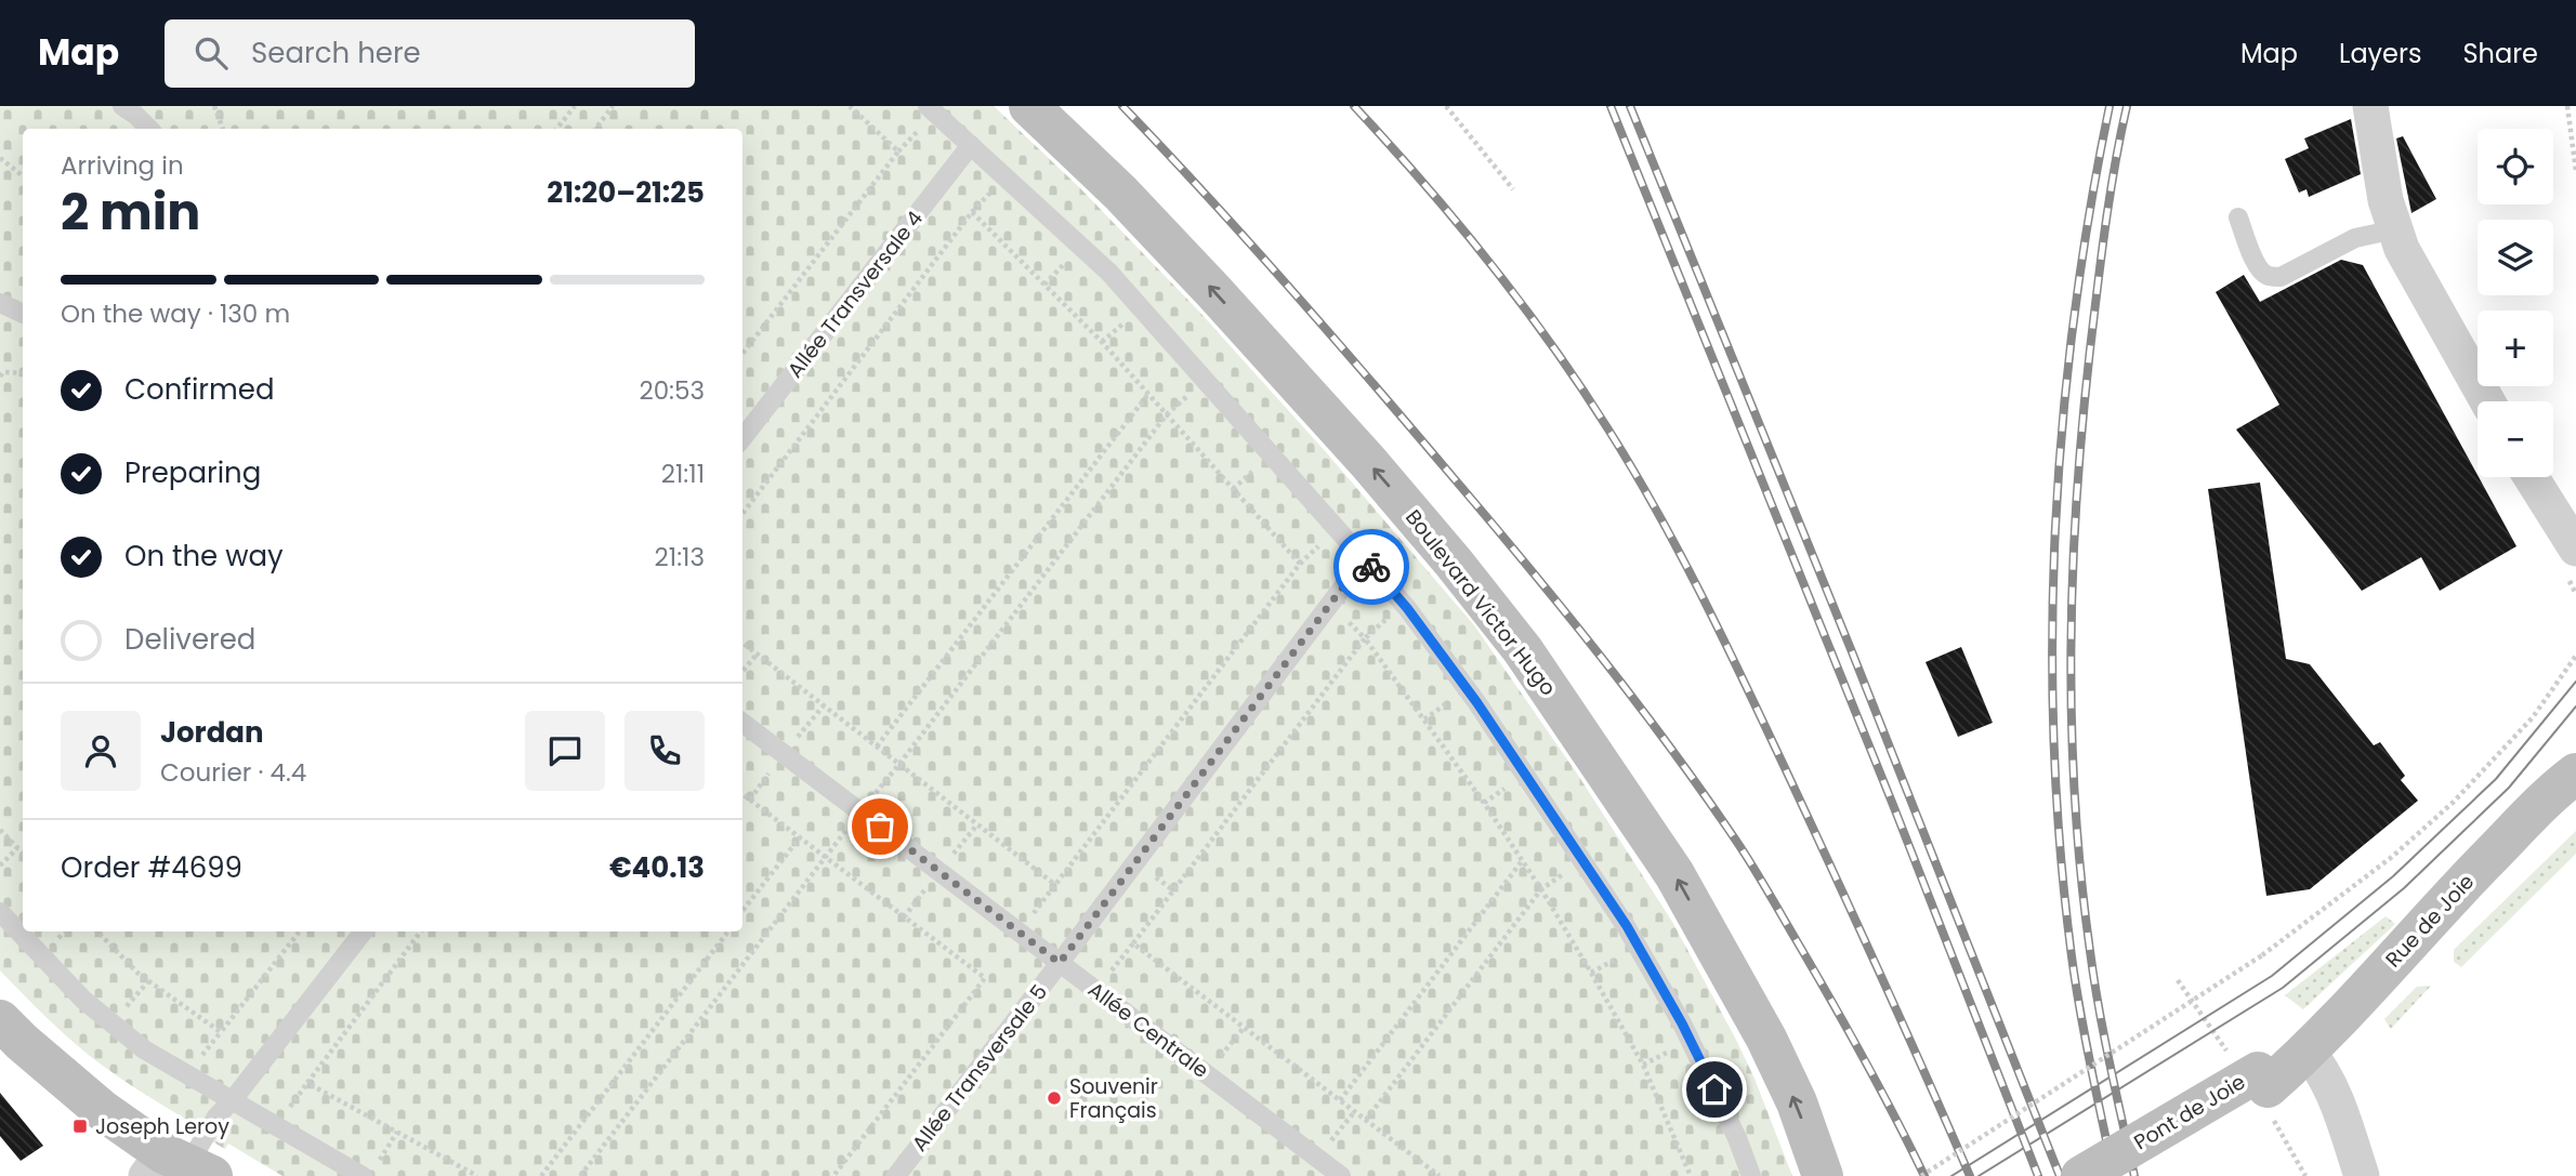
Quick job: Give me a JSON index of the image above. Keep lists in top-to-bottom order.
{
  "streets": {
    "street": ["Boulevard Victor Hugo", "Rue de Joie", "Pont de Joie"],
    "lane": ["Allée Transversale 4", "Allée Centrale", "Allée Transversale 5"]
  },
  "crossings": [
    ["Rue de Joie", "Pont de Joie"],
    ["Allée Centrale", "Allée Transversale 5"]
  ],
  "one_way": ["Boulevard Victor Hugo"],
  "places": {
    "other": ["Souvenir Français"],
    "transit": ["Joseph Leroy"]
  },
  "page": {
    "header": "Map",
    "search": "Search here",
    "nav": ["Map", "Layers", "Share"],
    "map_buttons": ["+", "−"],
    "heading": ["2 min", "Arriving in", "21:20–21:25"],
    "panel": [
      "Jordan",
      "Courier · 4.4",
      "Order #4699",
      "€40.13"
    ],
    "bar": "On the way · 130 m",
    "list": [
      ["Confirmed", "20:53"],
      ["Preparing", "21:11"],
      ["On the way", "21:13"],
      "Delivered"
    ]
  }
}
